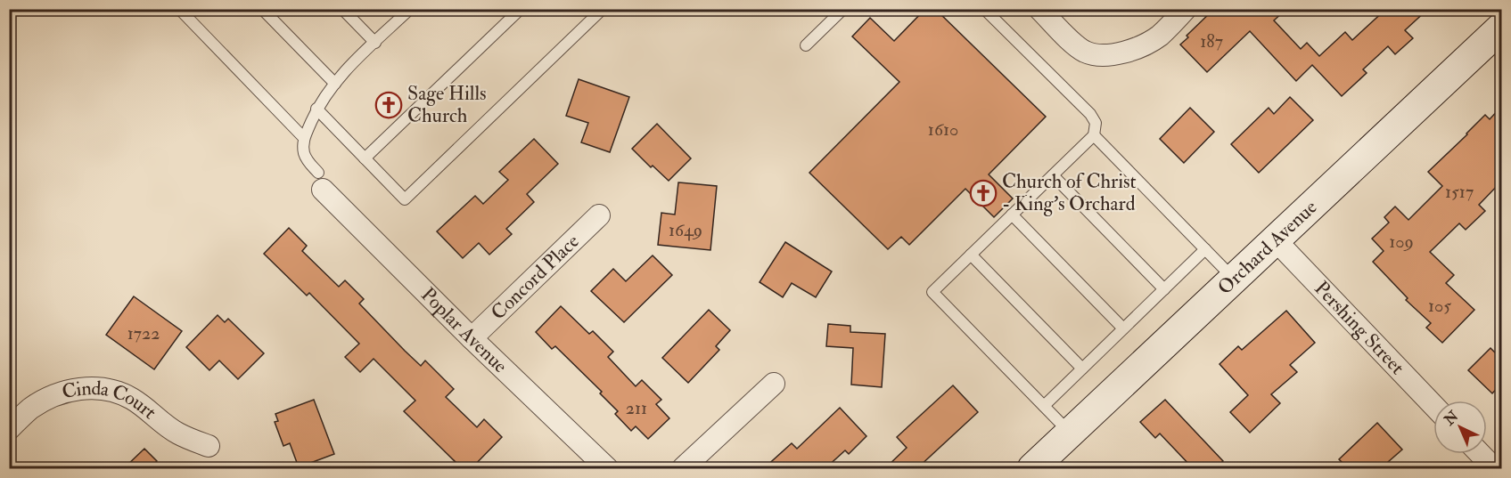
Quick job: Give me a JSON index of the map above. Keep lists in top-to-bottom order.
{
  "streets": {
    "street": [
      "Orchard Avenue",
      "Concord Place",
      "Pershing Street",
      "Poplar Avenue",
      "Cinda Court"
    ]
  },
  "crossings": [
    ["Orchard Avenue", "Pershing Street"],
    ["Concord Place", "Poplar Avenue"]
  ],
  "places": {
    "church": ["Sage Hills Church", "Church of Christ - King's Orchard"]
  },
  "house_numbers": [
    "187",
    "1610",
    "1517",
    "1649",
    "109",
    "105",
    "1722",
    "211"
  ],
  "north": "top left"
}
